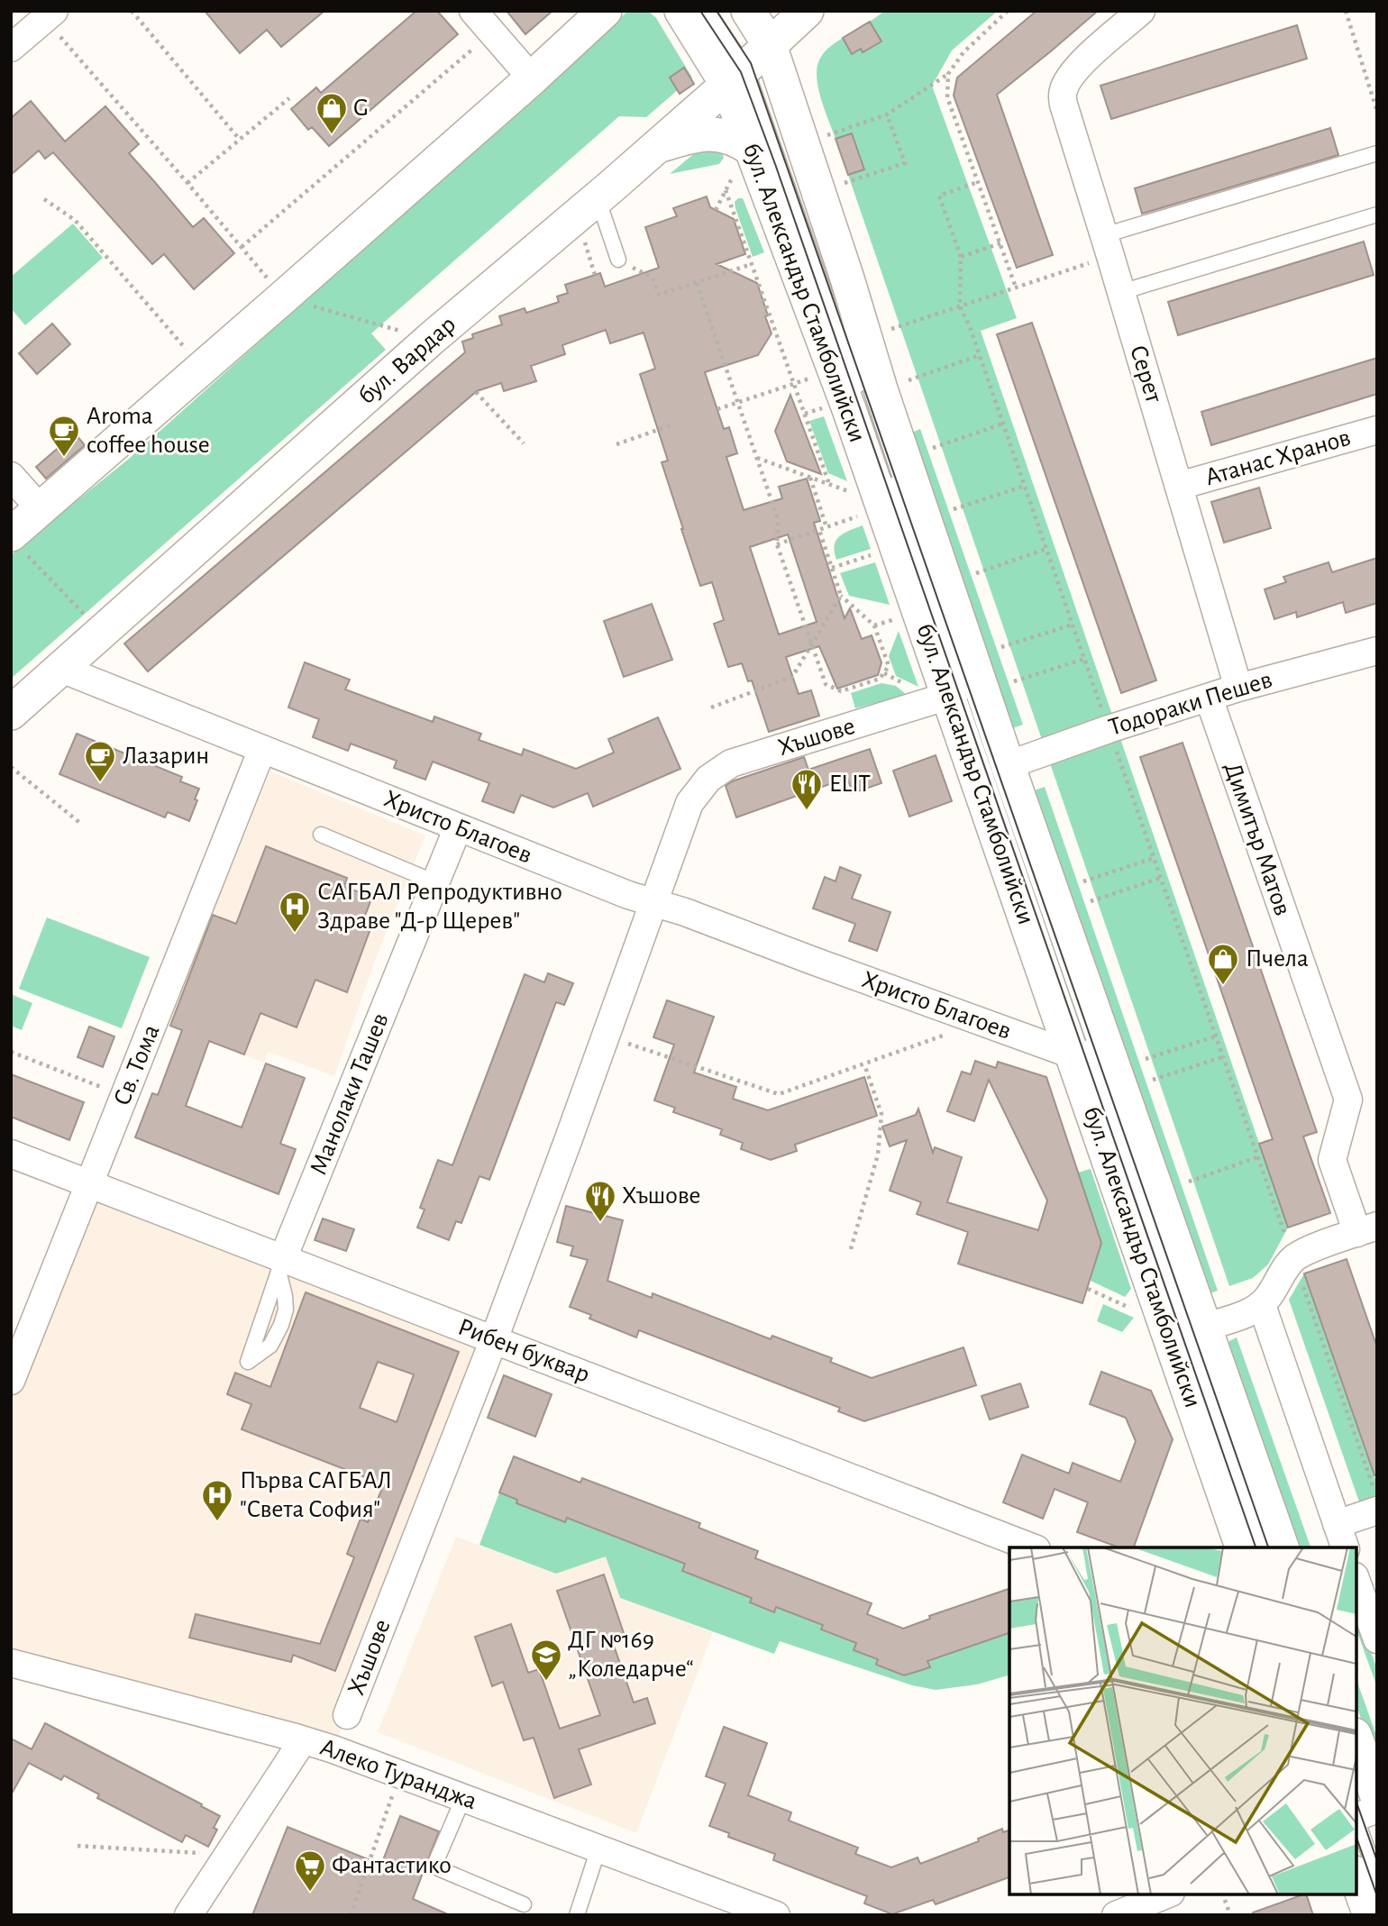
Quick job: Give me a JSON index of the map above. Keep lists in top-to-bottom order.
{
  "streets": {
    "street": [
      "бул. Александър Стамболийски",
      "бул. Вардар",
      "Серет",
      "Атанас Хранов",
      "Тодораки Пешев",
      "Хъшове",
      "Христо Благоев",
      "Димитър Матов",
      "Св. Тома",
      "Манолаки Ташев",
      "Рибен буквар",
      "Алеко Туранджа"
    ]
  },
  "crossings": [
    ["бул. Александър Стамболийски", "бул. Вардар"],
    ["бул. Александър Стамболийски", "Тодораки Пешев"],
    ["бул. Александър Стамболийски", "Хъшове"],
    ["бул. Александър Стамболийски", "Христо Благоев"],
    ["бул. Вардар", "Христо Благоев"],
    ["Серет", "Атанас Хранов"],
    ["Серет", "Тодораки Пешев"],
    ["Тодораки Пешев", "Димитър Матов"],
    ["Хъшове", "Христо Благоев"],
    ["Хъшове", "Рибен буквар"],
    ["Христо Благоев", "Св. Тома"],
    ["Христо Благоев", "Манолаки Ташев"],
    ["Св. Тома", "Рибен буквар"],
    ["Манолаки Ташев", "Рибен буквар"]
  ],
  "places": {
    "shop": ["G", "Пчела"],
    "cafe": ["Aroma coffee house", "Лазарин"],
    "restaurant": ["ELIT", "Хъшове"],
    "hospital": ["САГБАЛ Репродуктивно Здраве \"Д-р Щерев\"", "Първа САГБАЛ \"Света София\""],
    "school or university": ["ДГ №169 „Коледарче“"],
    "supermarket": ["Фантастико"]
  }
}
